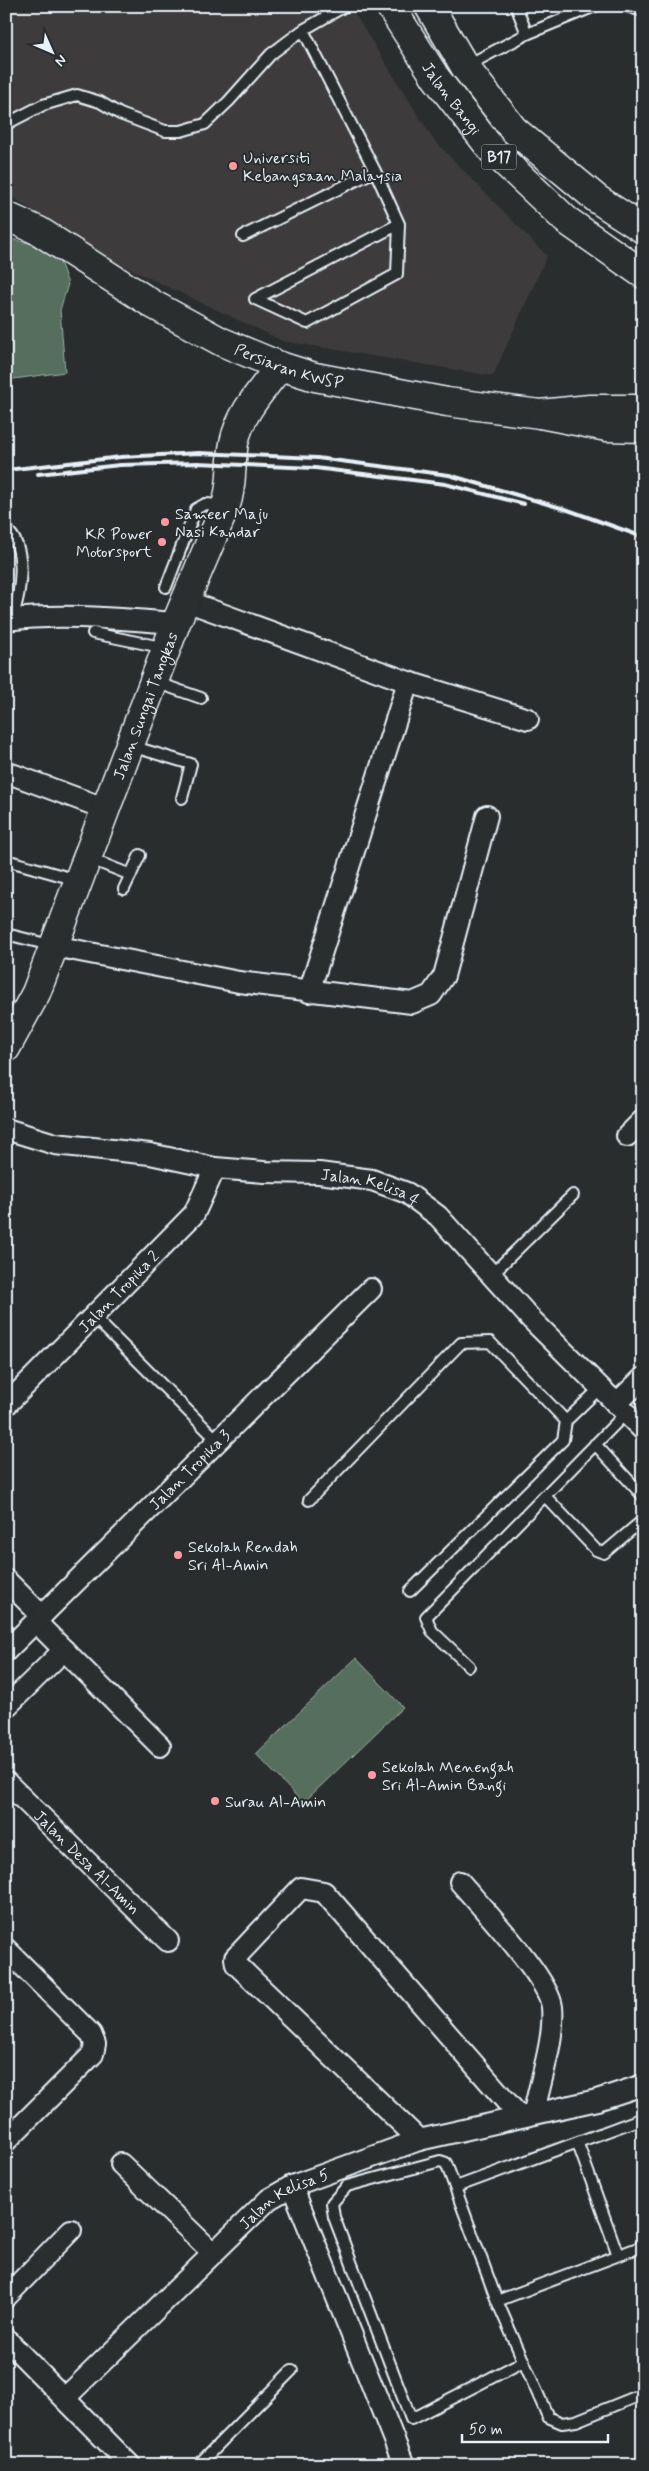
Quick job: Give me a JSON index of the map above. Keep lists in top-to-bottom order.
{
  "streets": {
    "street": [
      "Jalan Bangi",
      "B17",
      "Persiaran KWSP",
      "Jalan Sungai Tangkas",
      "Jalan Kelisa 4",
      "Jalan Tropika 2",
      "Jalan Tropika 3",
      "Jalan Desa Al-Amin",
      "Jalan Kelisa 5"
    ]
  },
  "crossings": [
    ["Persiaran KWSP", "Jalan Sungai Tangkas"],
    ["Jalan Kelisa 4", "Jalan Tropika 2"]
  ],
  "places": [
    "Universiti Kebangsaan Malaysia",
    "Sameer Maju Nasi Kandar",
    "KR Power Motorsport",
    "Sekolah Rendah Sri Al-Amin",
    "Sekolah Menengah Sri Al-Amin Bangi",
    "Surau Al-Amin"
  ],
  "scale_bar": "50 m",
  "north": "bottom right"
}
